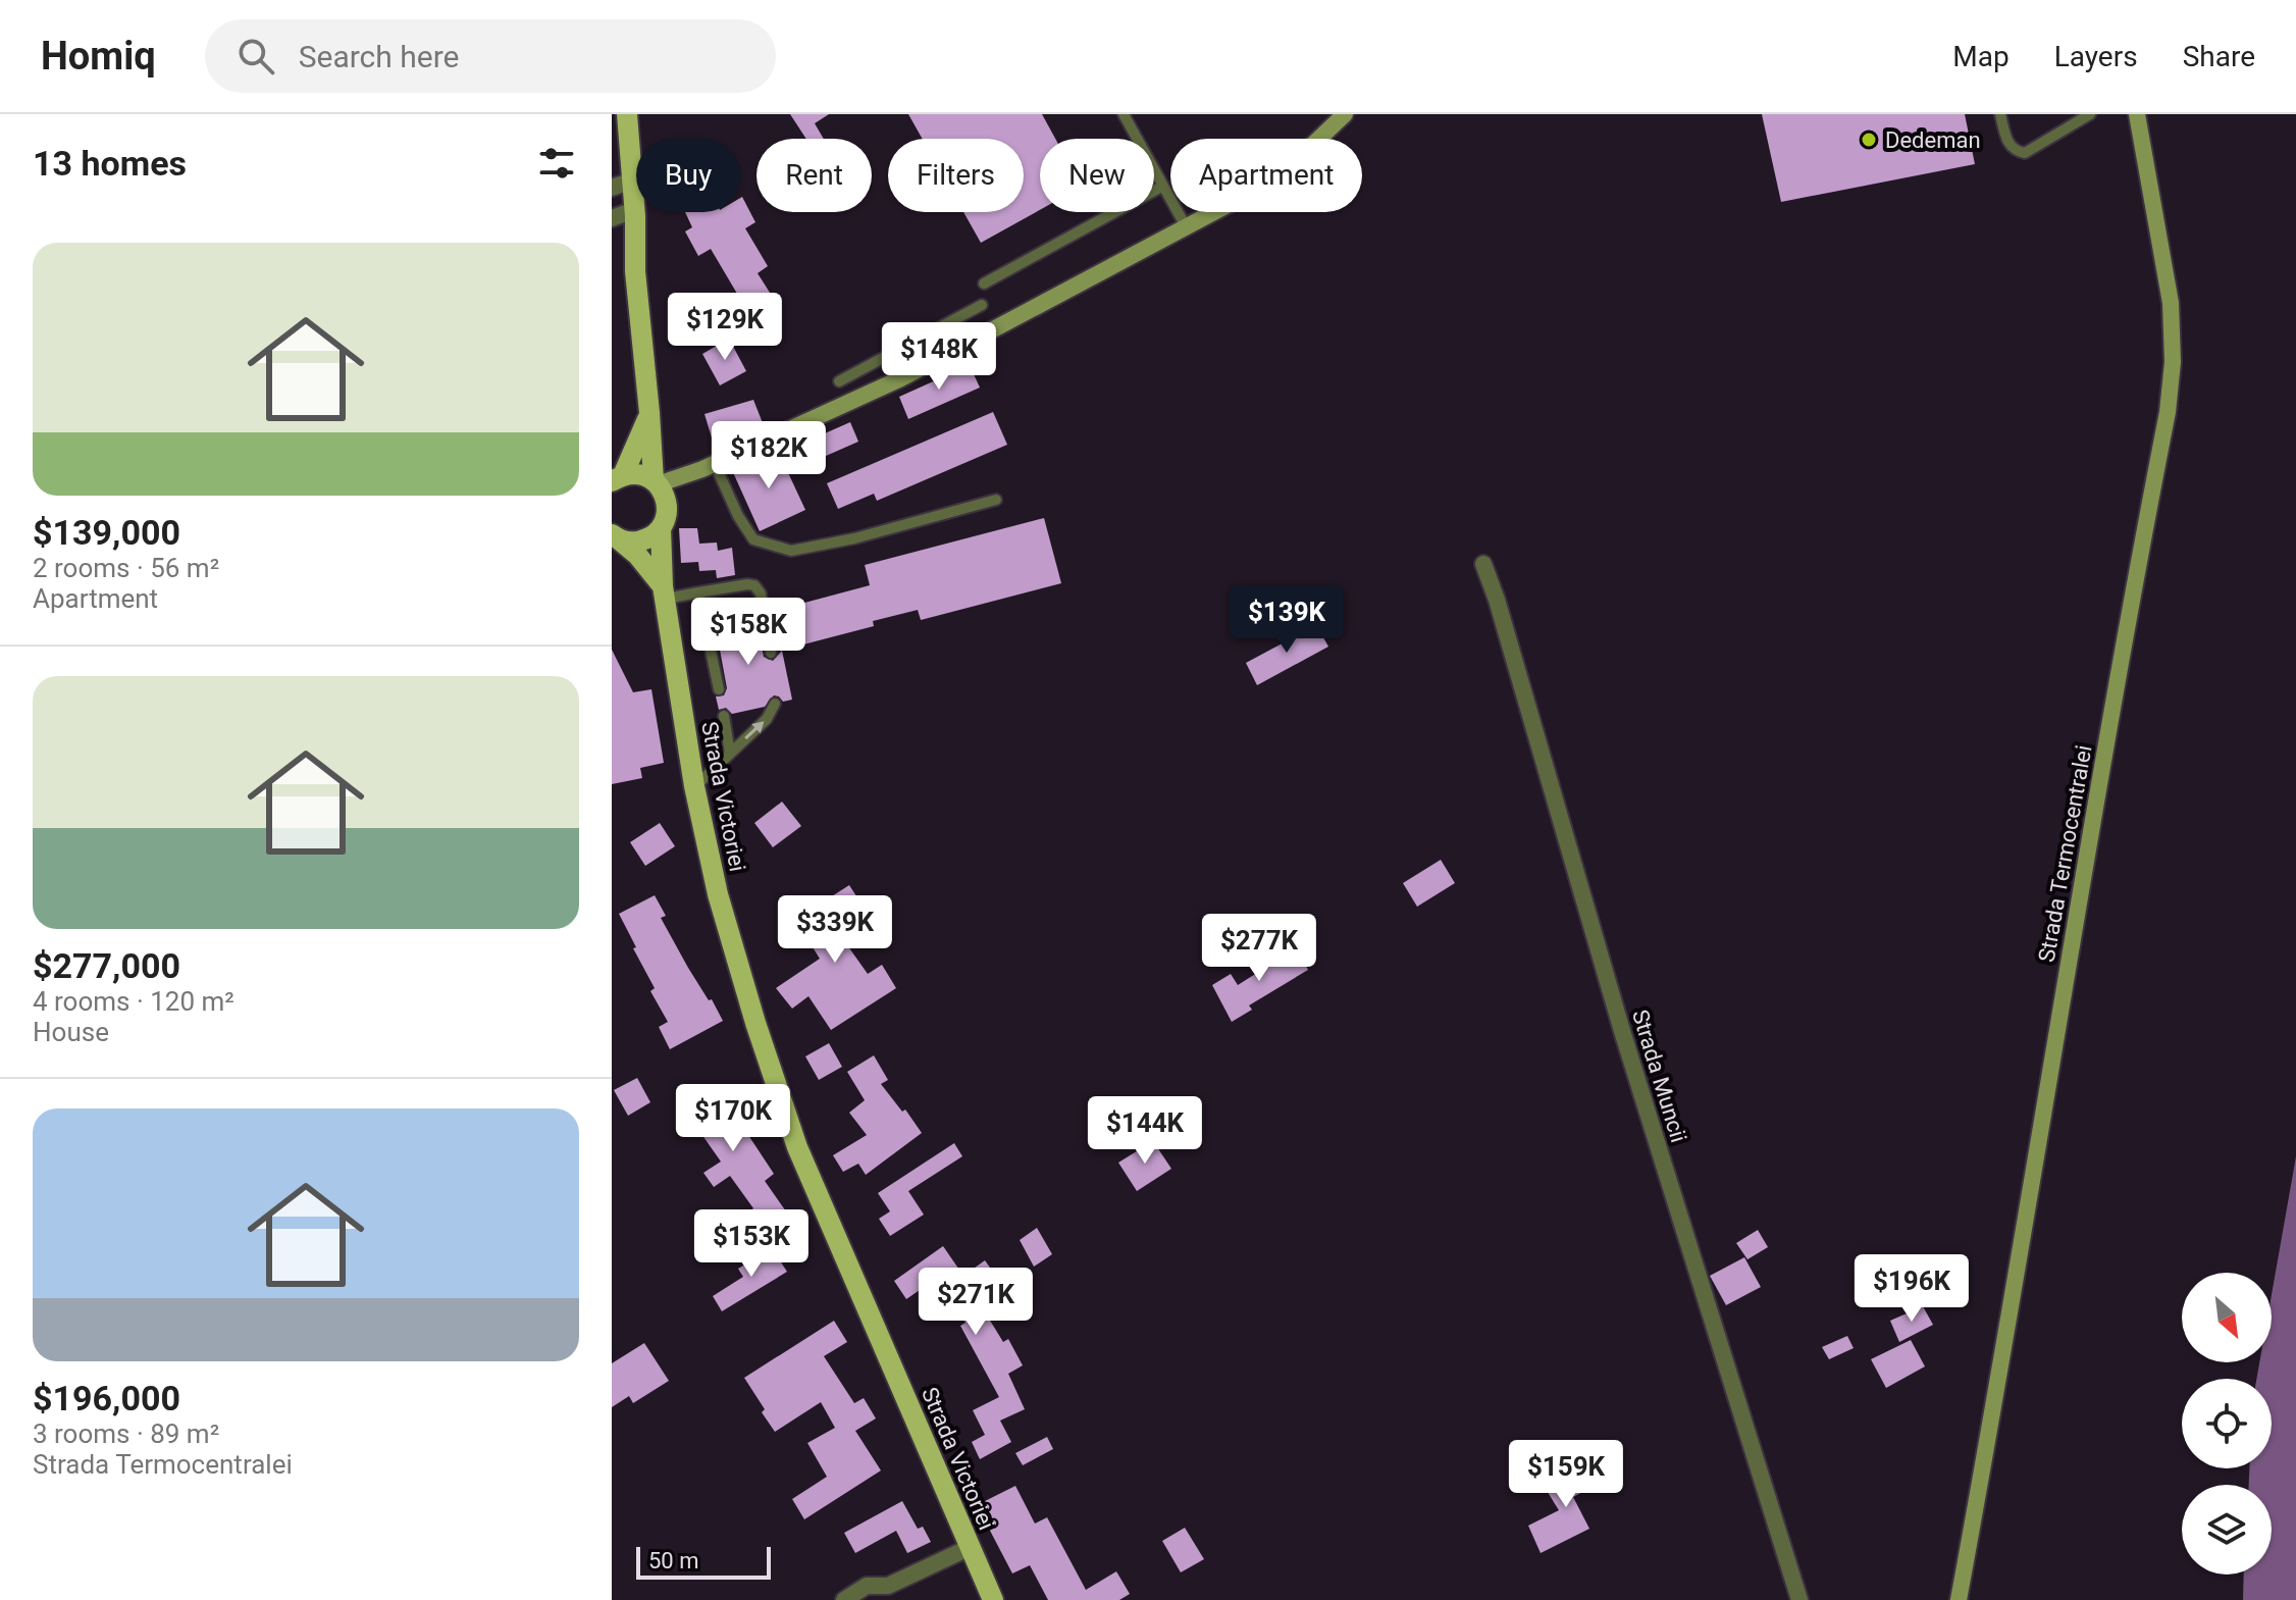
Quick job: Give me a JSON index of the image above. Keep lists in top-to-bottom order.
{
  "streets": {
    "main road": ["Strada Victoriei"],
    "street": ["Strada Termocentralei", "Strada Muncii"]
  },
  "places": ["Dedeman"],
  "scale_bar": "50 m",
  "north": "bottom right",
  "page": {
    "header": "Homiq",
    "search": "Search here",
    "nav": ["Map", "Layers", "Share"],
    "heading": "13 homes",
    "chip": [
      "Buy",
      "Rent",
      "Filters",
      "New",
      "Apartment"
    ],
    "list": [
      {
        "name": "$139,000",
        "note": "2 rooms · 56 m² · Apartment"
      },
      {
        "name": "$277,000",
        "note": "4 rooms · 120 m² · House"
      },
      {
        "name": "$196,000",
        "note": "3 rooms · 89 m² · Strada Termocentralei"
      }
    ],
    "price": [
      "$129K",
      "$148K",
      "$182K",
      "$139K",
      "$158K",
      "$339K",
      "$277K",
      "$170K",
      "$144K",
      "$153K",
      "$196K",
      "$271K",
      "$159K"
    ],
    "scale": "50 m"
  }
}
